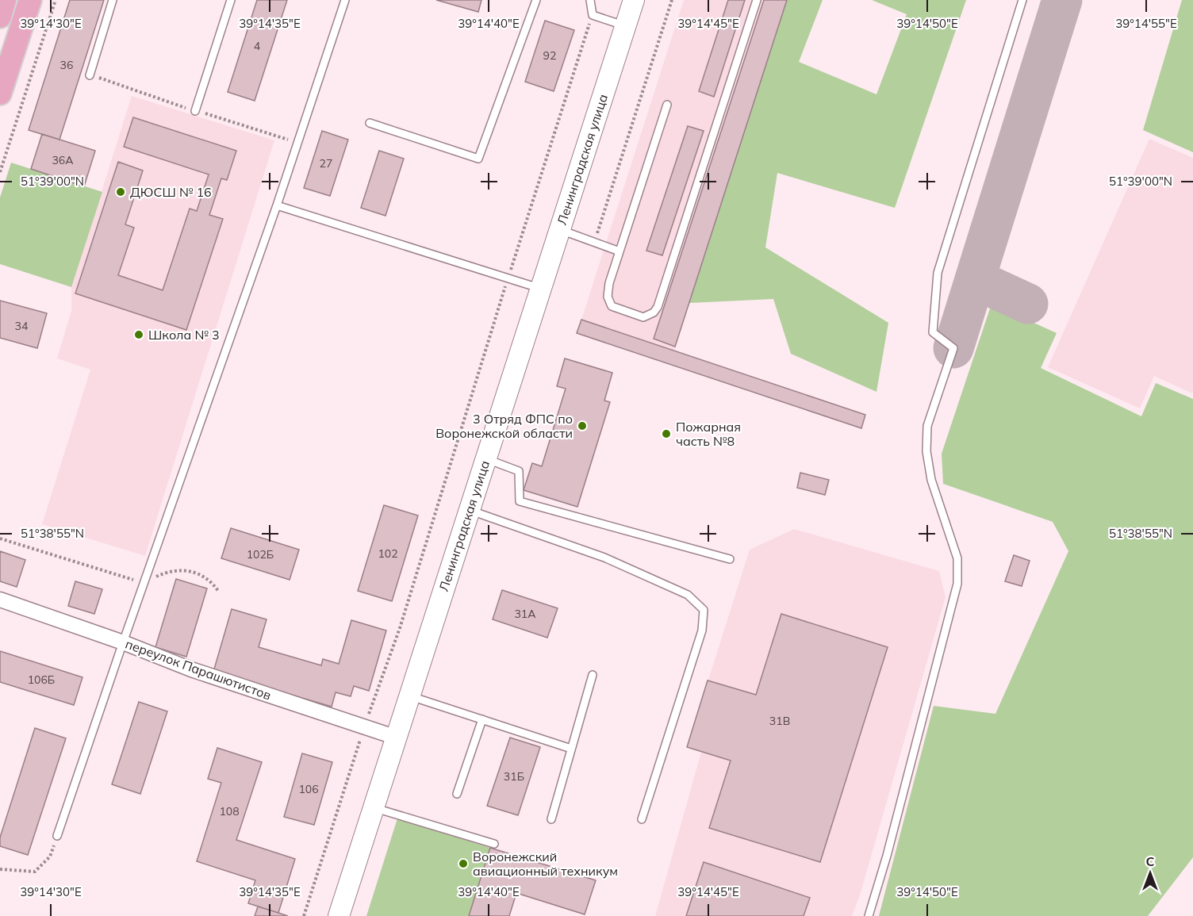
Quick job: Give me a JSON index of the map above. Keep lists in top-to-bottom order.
{
  "streets": {
    "main road": ["Ленинградская улица"],
    "street": ["переулок Парашютистов"]
  },
  "crossings": [
    ["Ленинградская улица", "переулок Парашютистов"]
  ],
  "places": [
    "ДЮСШ № 16",
    "Школа № 3",
    "3 Отряд ФПС по Воронежской области",
    "Пожарная часть №8",
    "Воронежский авиационный техникум"
  ],
  "house_numbers": [
    "4",
    "92",
    "36",
    "36А",
    "27",
    "34",
    "102",
    "102Б",
    "31А",
    "106Б",
    "31В",
    "31Б",
    "106",
    "108"
  ],
  "north": "top",
  "coordinates": [
    "39°14'30\"E",
    "39°14'35\"E",
    "39°14'40\"E",
    "39°14'45\"E",
    "39°14'50\"E",
    "39°14'55\"E",
    "51°39'00\"N",
    "51°38'55\"N"
  ]
}
